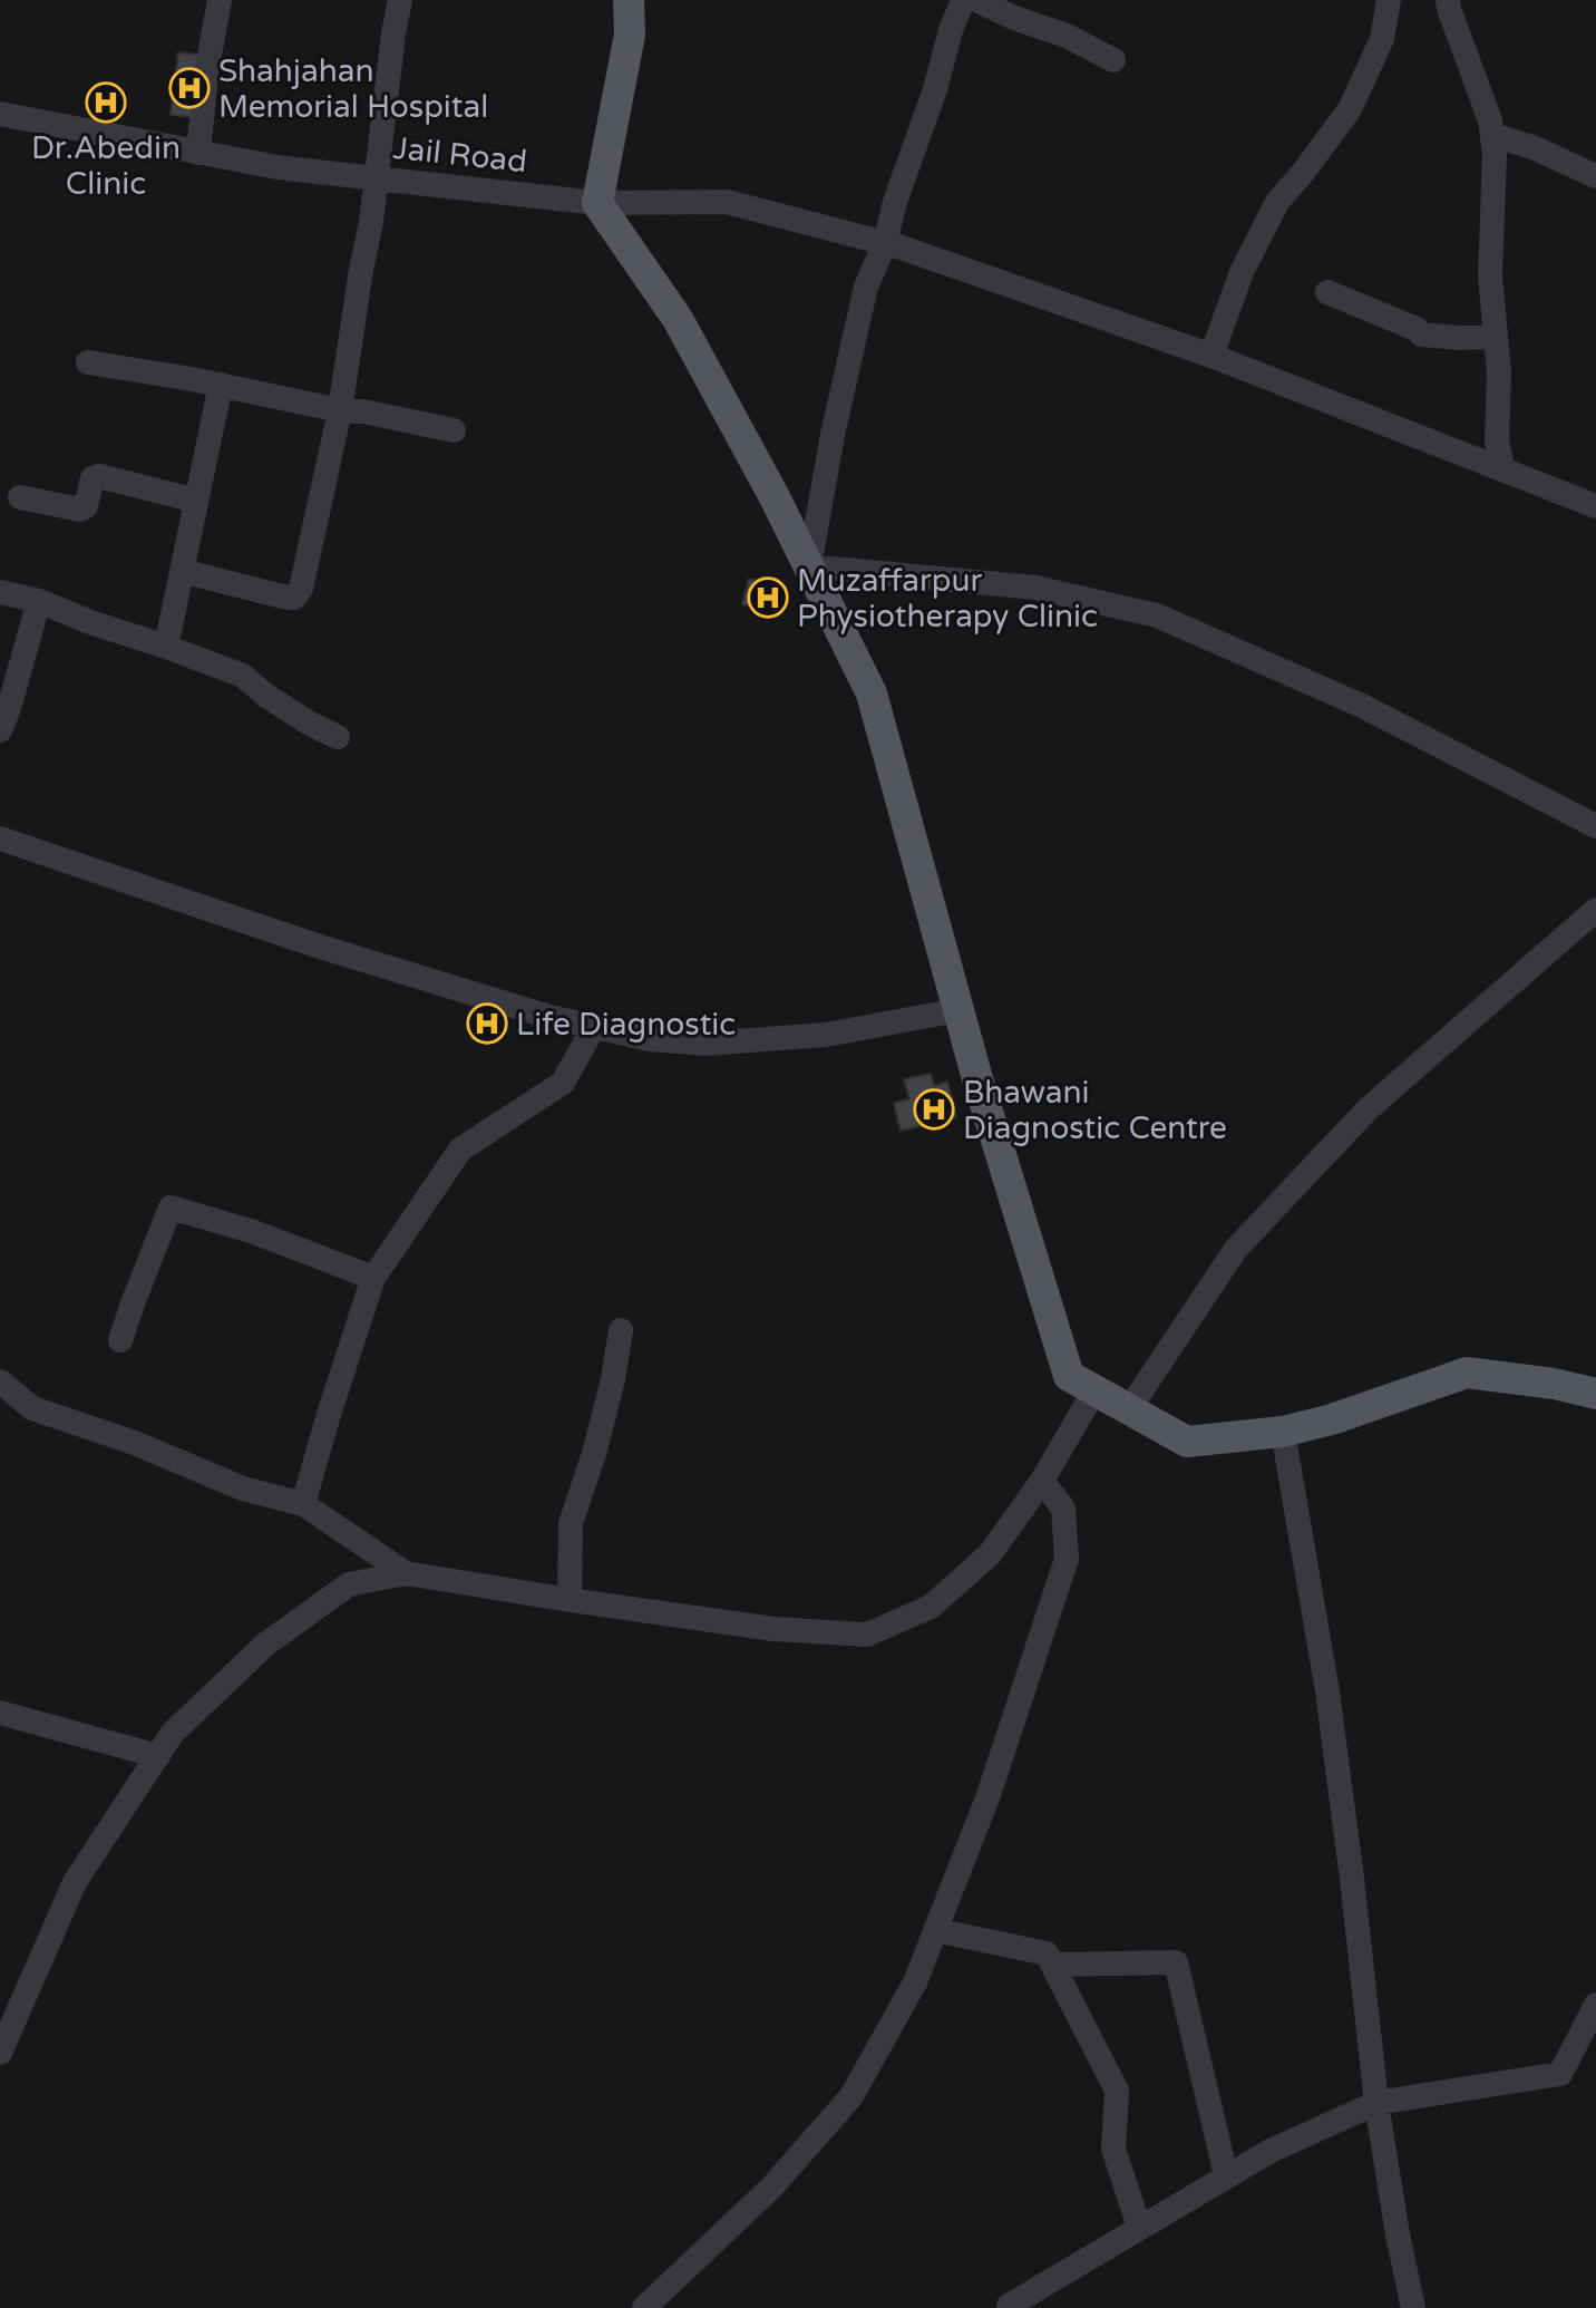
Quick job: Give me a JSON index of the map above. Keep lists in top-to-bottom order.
{
  "streets": {
    "street": ["Jail Road"]
  },
  "places": {
    "hospital": [
      "Shahjahan Memorial Hospital",
      "Dr.Abedin Clinic",
      "Muzaffarpur Physiotherapy Clinic",
      "Life Diagnostic",
      "Bhawani Diagnostic Centre"
    ]
  }
}
